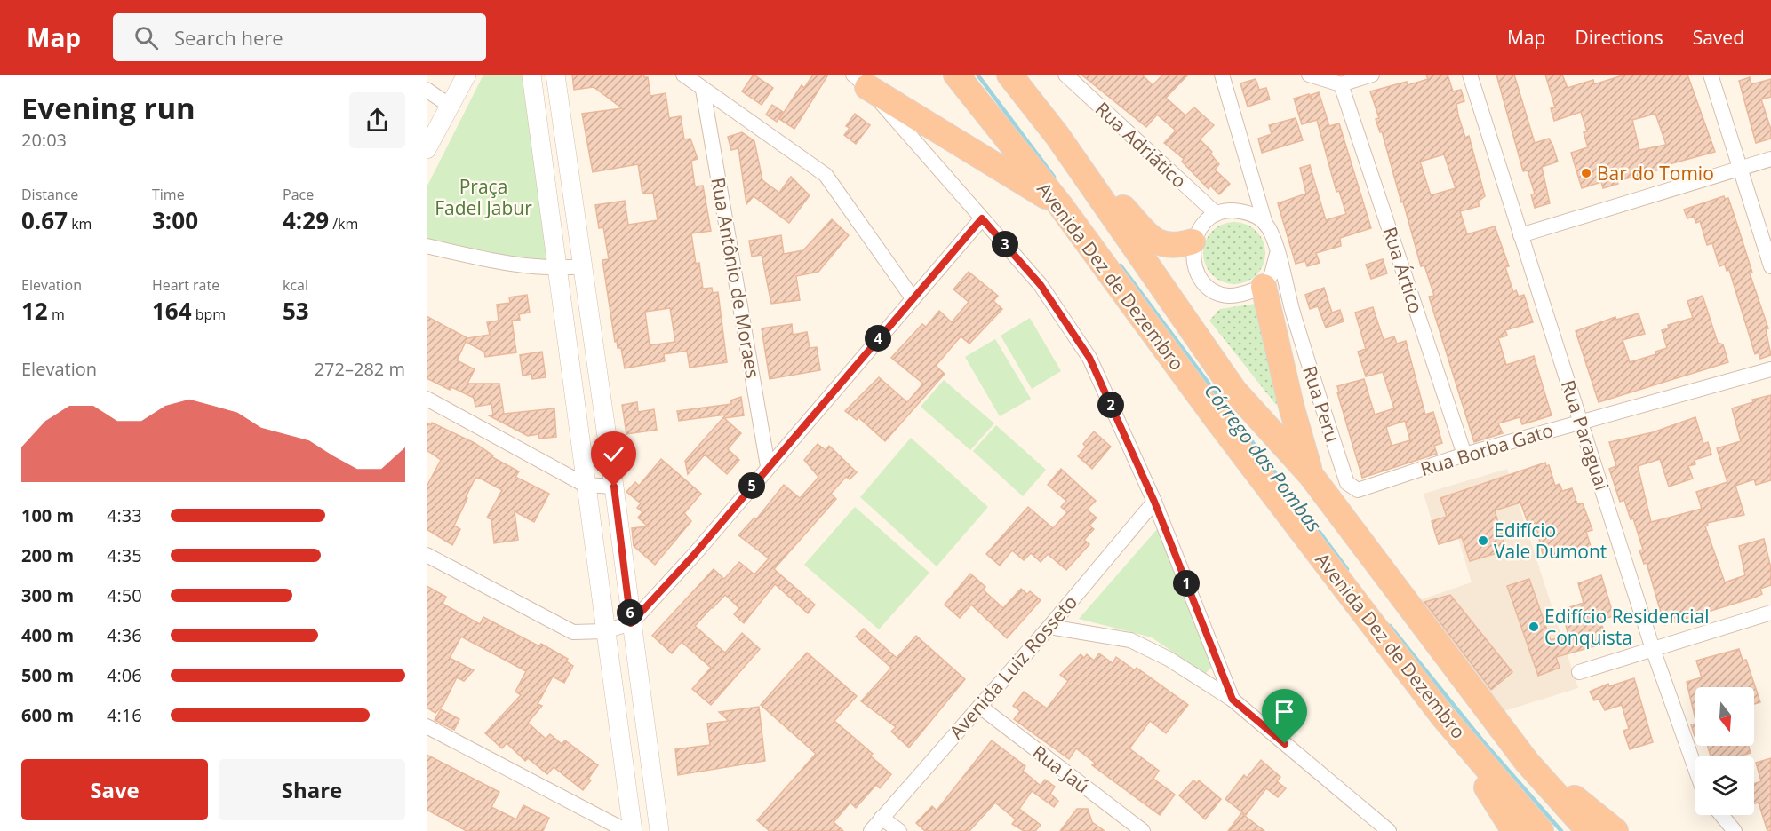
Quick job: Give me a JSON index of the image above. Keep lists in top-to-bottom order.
{
  "streets": {
    "highway": ["Avenida Dez de Dezembro"],
    "street": [
      "Rua Adriático",
      "Rua Ártico",
      "Rua Antônio de Moraes",
      "Rua Peru",
      "Rua Paraguai",
      "Rua Borba Gato",
      "Avenida Luiz Rosseto",
      "Rua Jaú"
    ]
  },
  "crossings": [
    ["Rua Adriático", "Rua Peru"],
    ["Rua Ártico", "Rua Borba Gato"],
    ["Rua Peru", "Rua Borba Gato"],
    ["Rua Paraguai", "Rua Borba Gato"],
    ["Avenida Luiz Rosseto", "Rua Jaú"]
  ],
  "water": ["Córrego das Pombas"],
  "parks": ["Praça Fadel Jabur"],
  "places": ["Bar do Tomio", "Edifício Vale Dumont", "Edifício Residencial Conquista"],
  "north": "bottom",
  "page": {
    "header": "Map",
    "search": "Search here",
    "nav": ["Map", "Directions", "Saved"],
    "heading": ["Evening run", "20:03"],
    "stats": [
      ["Distance", "0.67 km"],
      ["Time", "3:00"],
      ["Pace", "4:29 /km"],
      ["Elevation", "12 m"],
      ["Heart rate", "164 bpm"],
      ["kcal", "53"]
    ],
    "pins": [
      "3",
      "4",
      "2",
      "5",
      "1",
      "6"
    ],
    "chart": ["Elevation", "272–282 m"],
    "list": [
      {
        "name": "100 m",
        "note": "4:33"
      },
      {
        "name": "200 m",
        "note": "4:35"
      },
      {
        "name": "300 m",
        "note": "4:50"
      },
      {
        "name": "400 m",
        "note": "4:36"
      },
      {
        "name": "500 m",
        "note": "4:06"
      },
      {
        "name": "600 m",
        "note": "4:16"
      }
    ],
    "buttons": ["Save", "Share"]
  }
}
